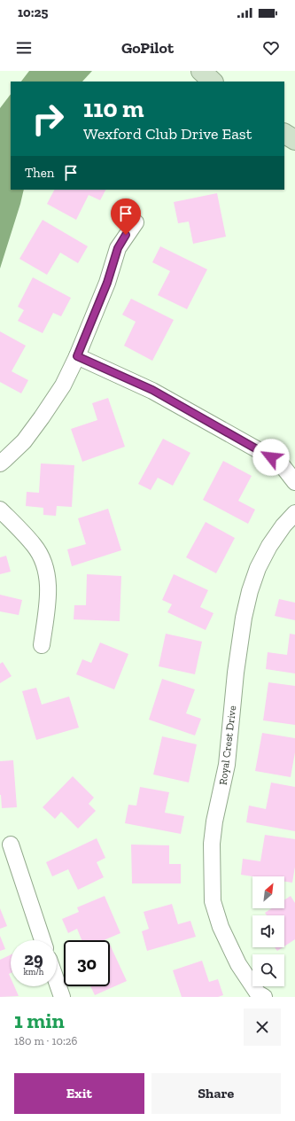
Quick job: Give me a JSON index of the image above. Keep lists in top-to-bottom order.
{
  "streets": {
    "street": ["Royal Crest Drive"]
  },
  "north": "top right",
  "page": {
    "status": "10:25",
    "header": "GoPilot",
    "turn": ["110 m", "Wexford Club Drive East"],
    "then": "Then",
    "speed": "29 km/h",
    "limit": "30",
    "heading": ["1 min", "180 m · 10:26"],
    "buttons": ["Exit", "Share"]
  }
}
